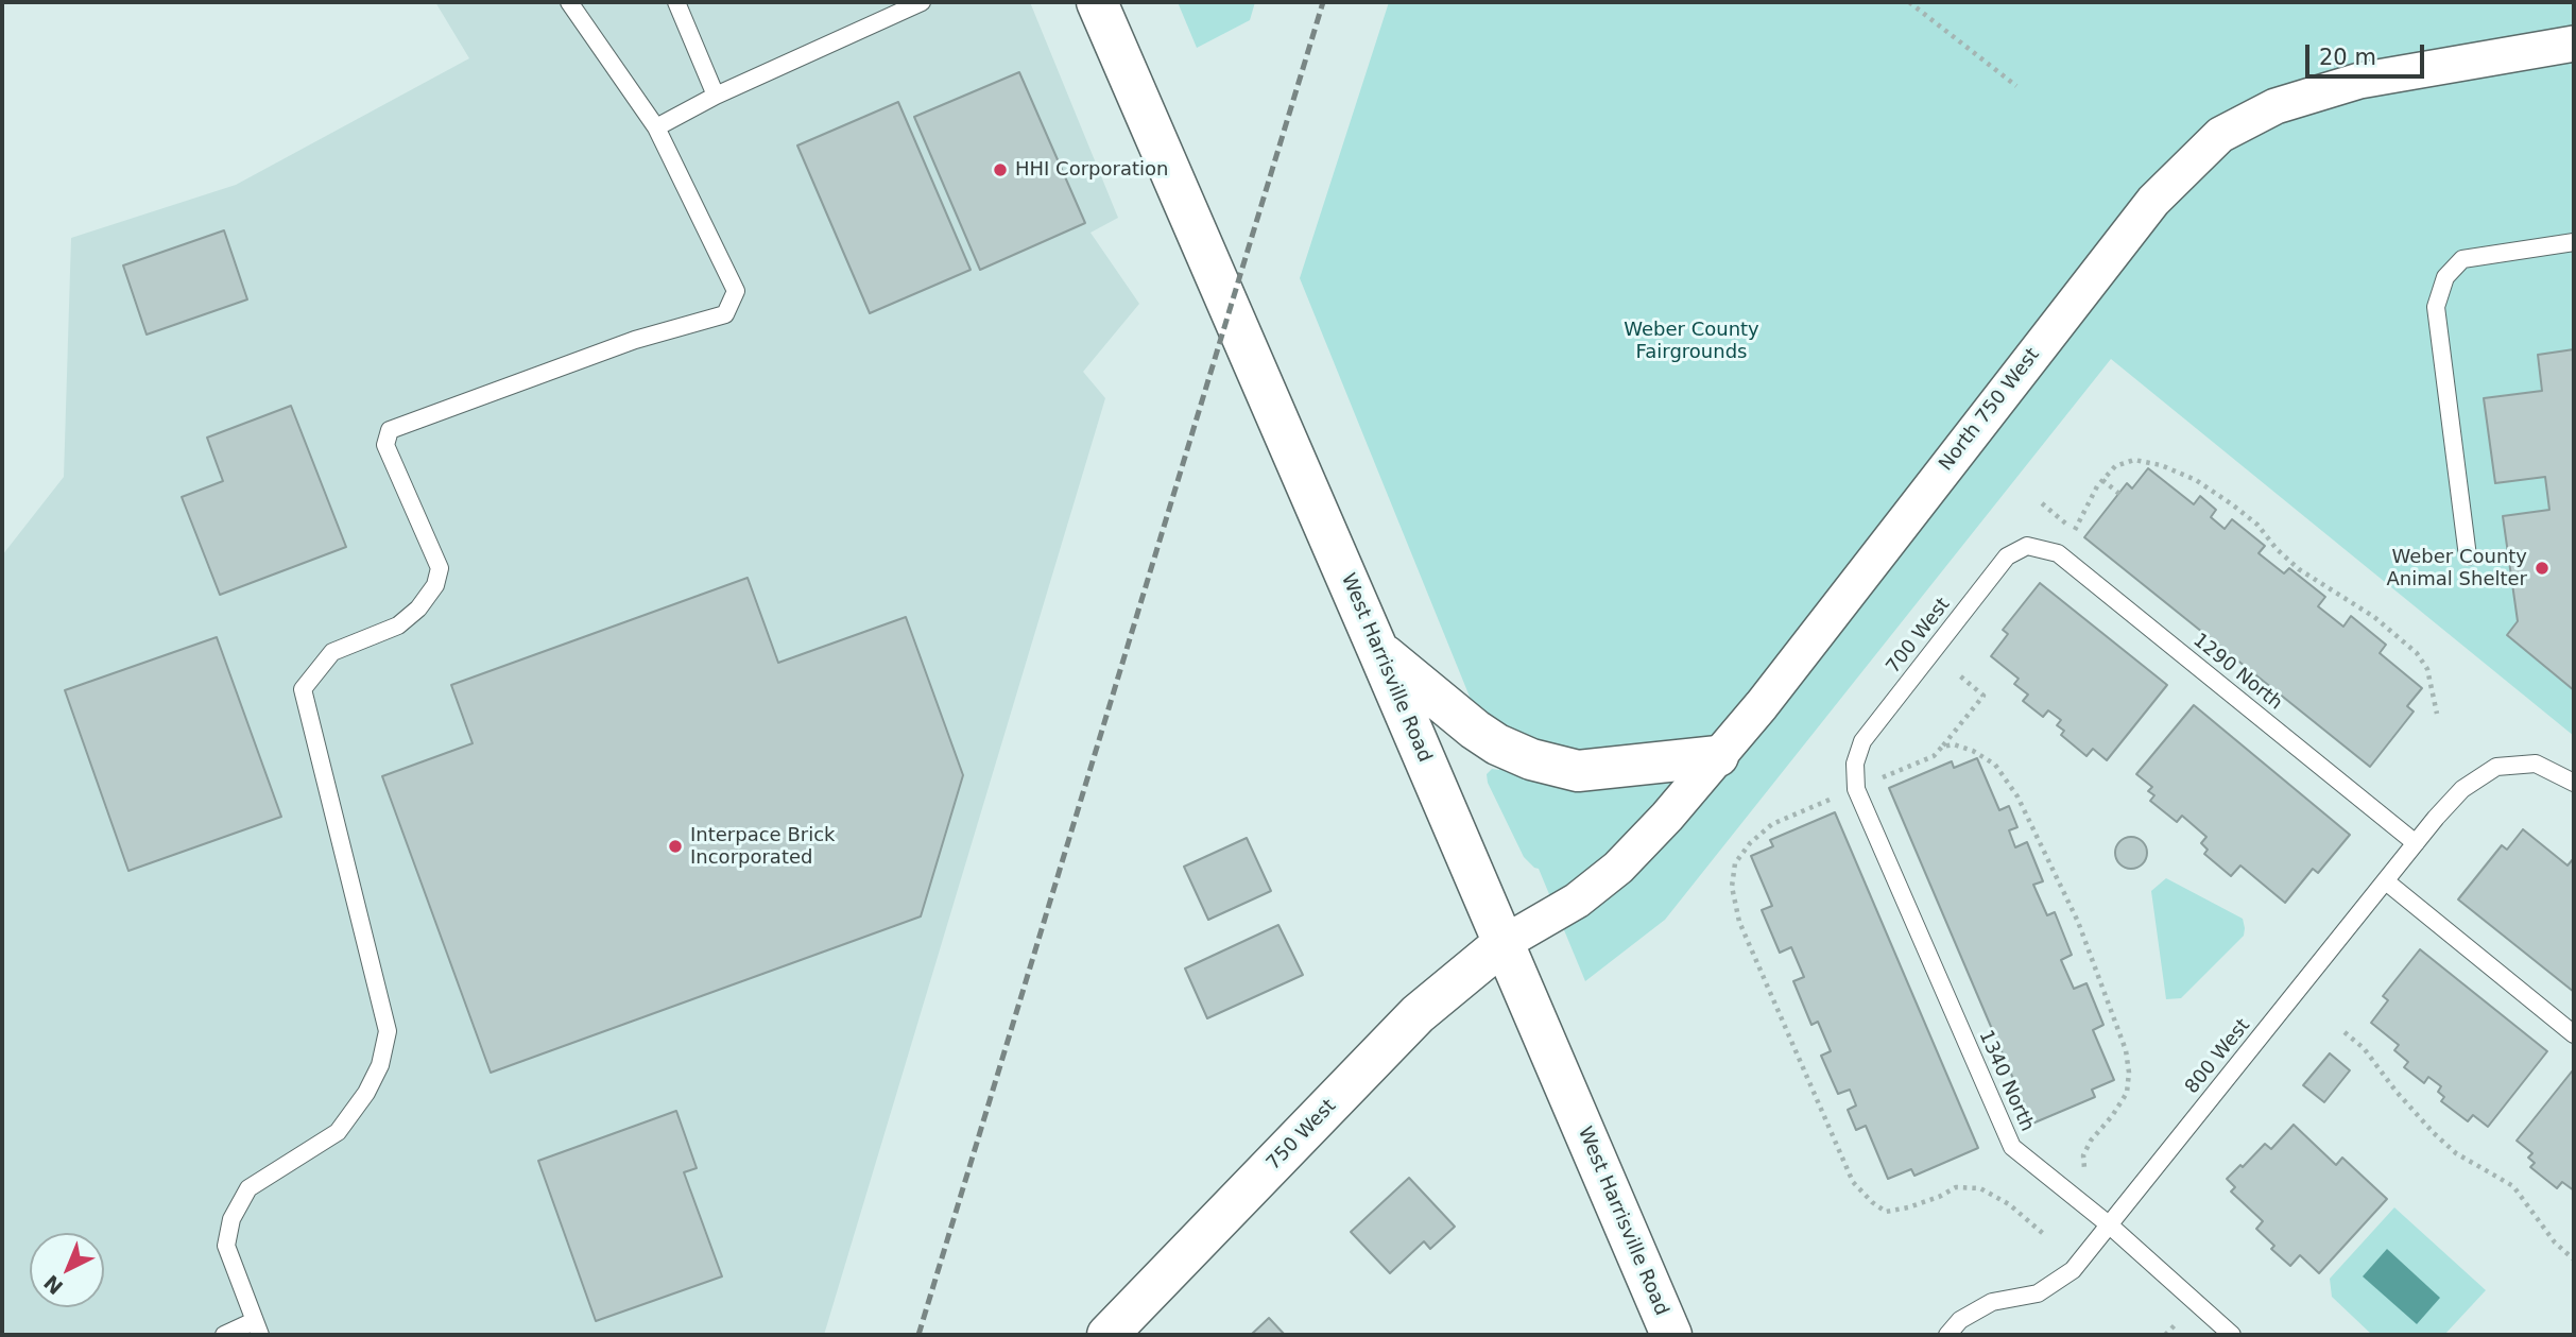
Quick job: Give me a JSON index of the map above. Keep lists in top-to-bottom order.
{
  "streets": {
    "main road": ["West Harrisville Road", "750 West"],
    "street": ["North 750 West"],
    "lane": [
      "700 West",
      "1290 North",
      "800 West",
      "1340 North"
    ]
  },
  "crossings": [
    ["North 750 West", "West Harrisville Road"],
    ["North 750 West", "750 West"],
    ["700 West", "1290 North"],
    ["700 West", "1340 North"],
    ["West Harrisville Road", "750 West"],
    ["1290 North", "800 West"],
    ["800 West", "1340 North"]
  ],
  "parks": ["Weber County Fairgrounds"],
  "places": ["HHI Corporation", "Weber County Animal Shelter", "Interpace Brick Incorporated"],
  "scale_bar": "20 m",
  "north": "bottom left"
}
